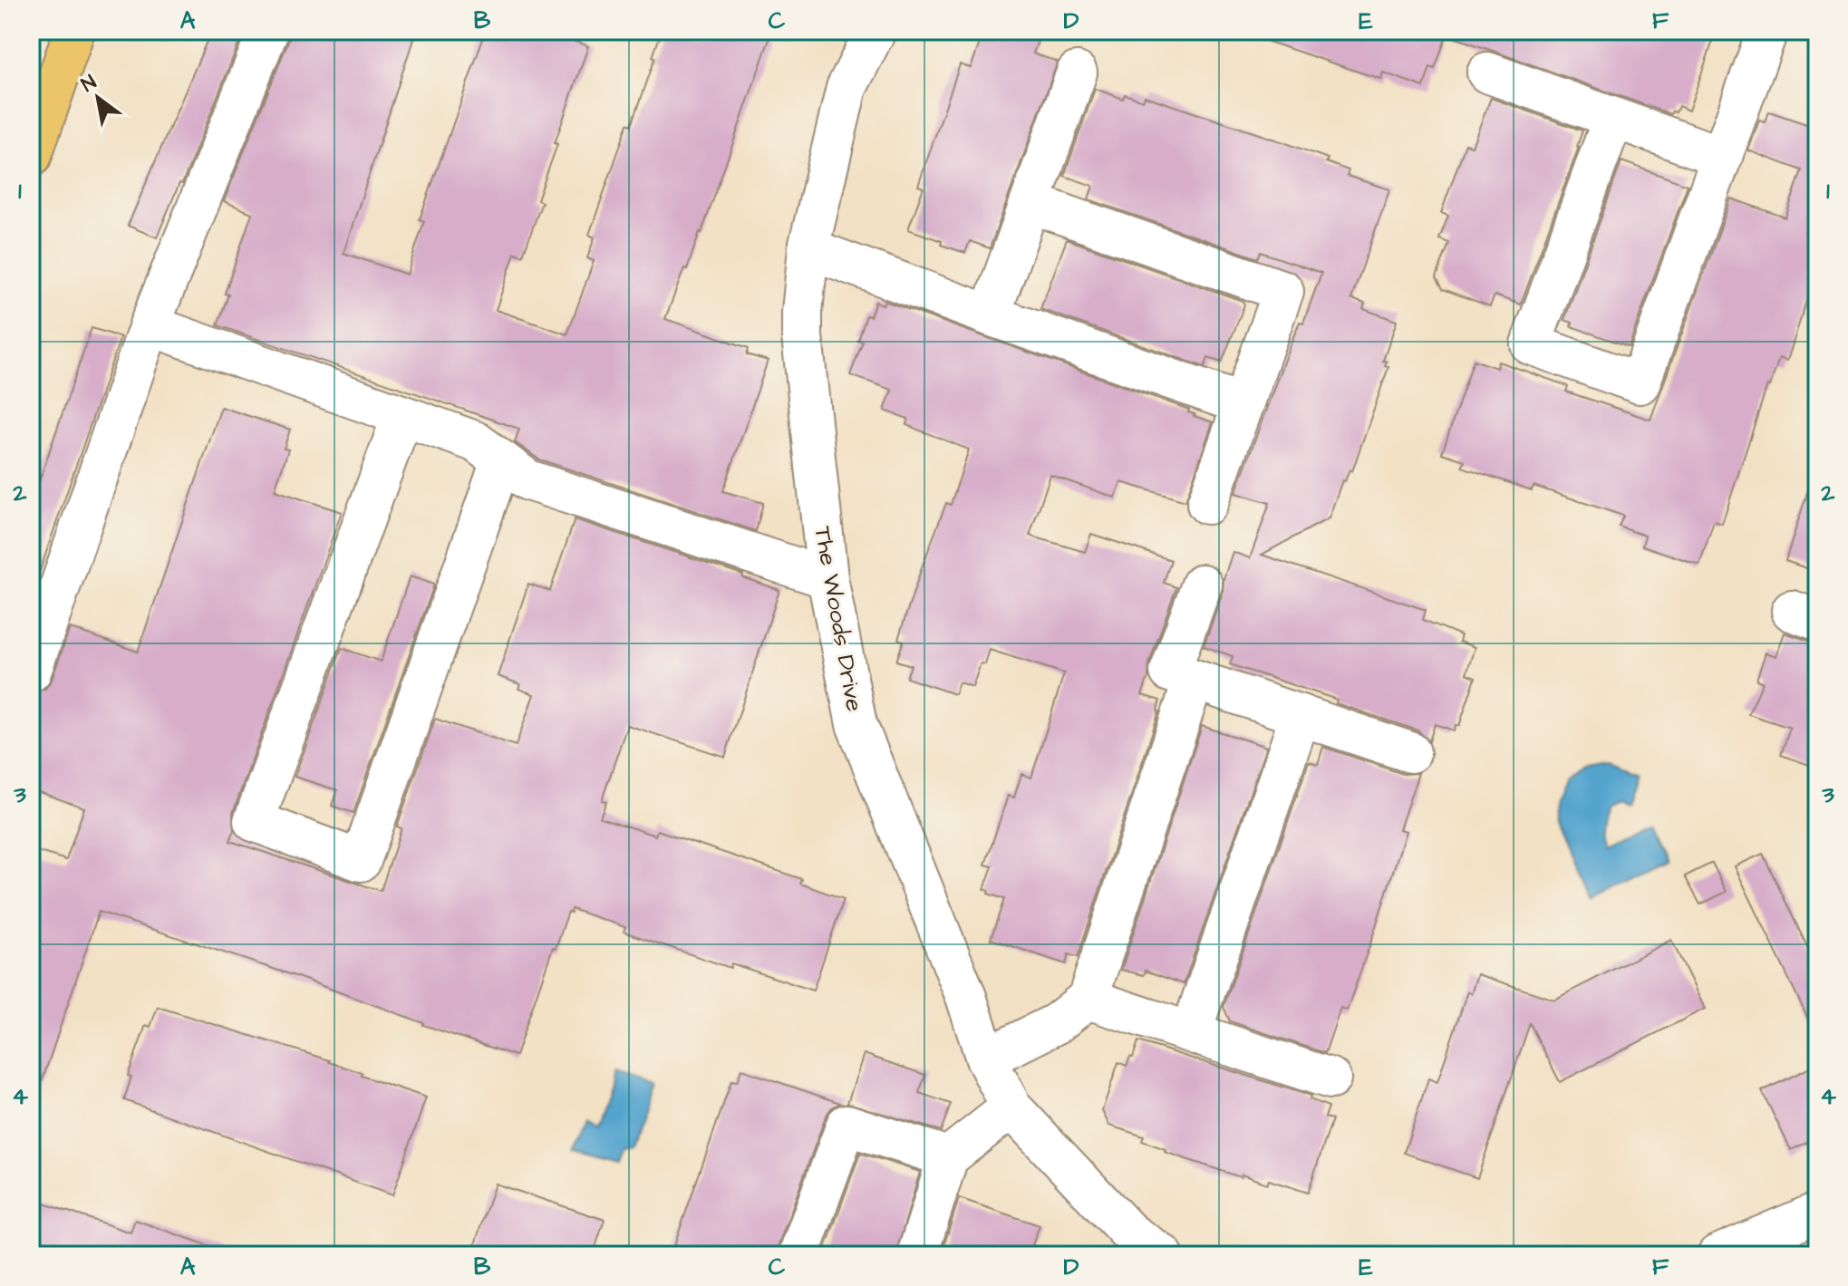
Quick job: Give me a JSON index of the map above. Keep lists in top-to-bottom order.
{
  "streets": {
    "lane": ["The Woods Drive"]
  },
  "north": "top left",
  "grid": {
    "columns": [
      "A",
      "B",
      "C",
      "D",
      "E",
      "F"
    ],
    "rows": [
      "1",
      "2",
      "3",
      "4"
    ]
  }
}
